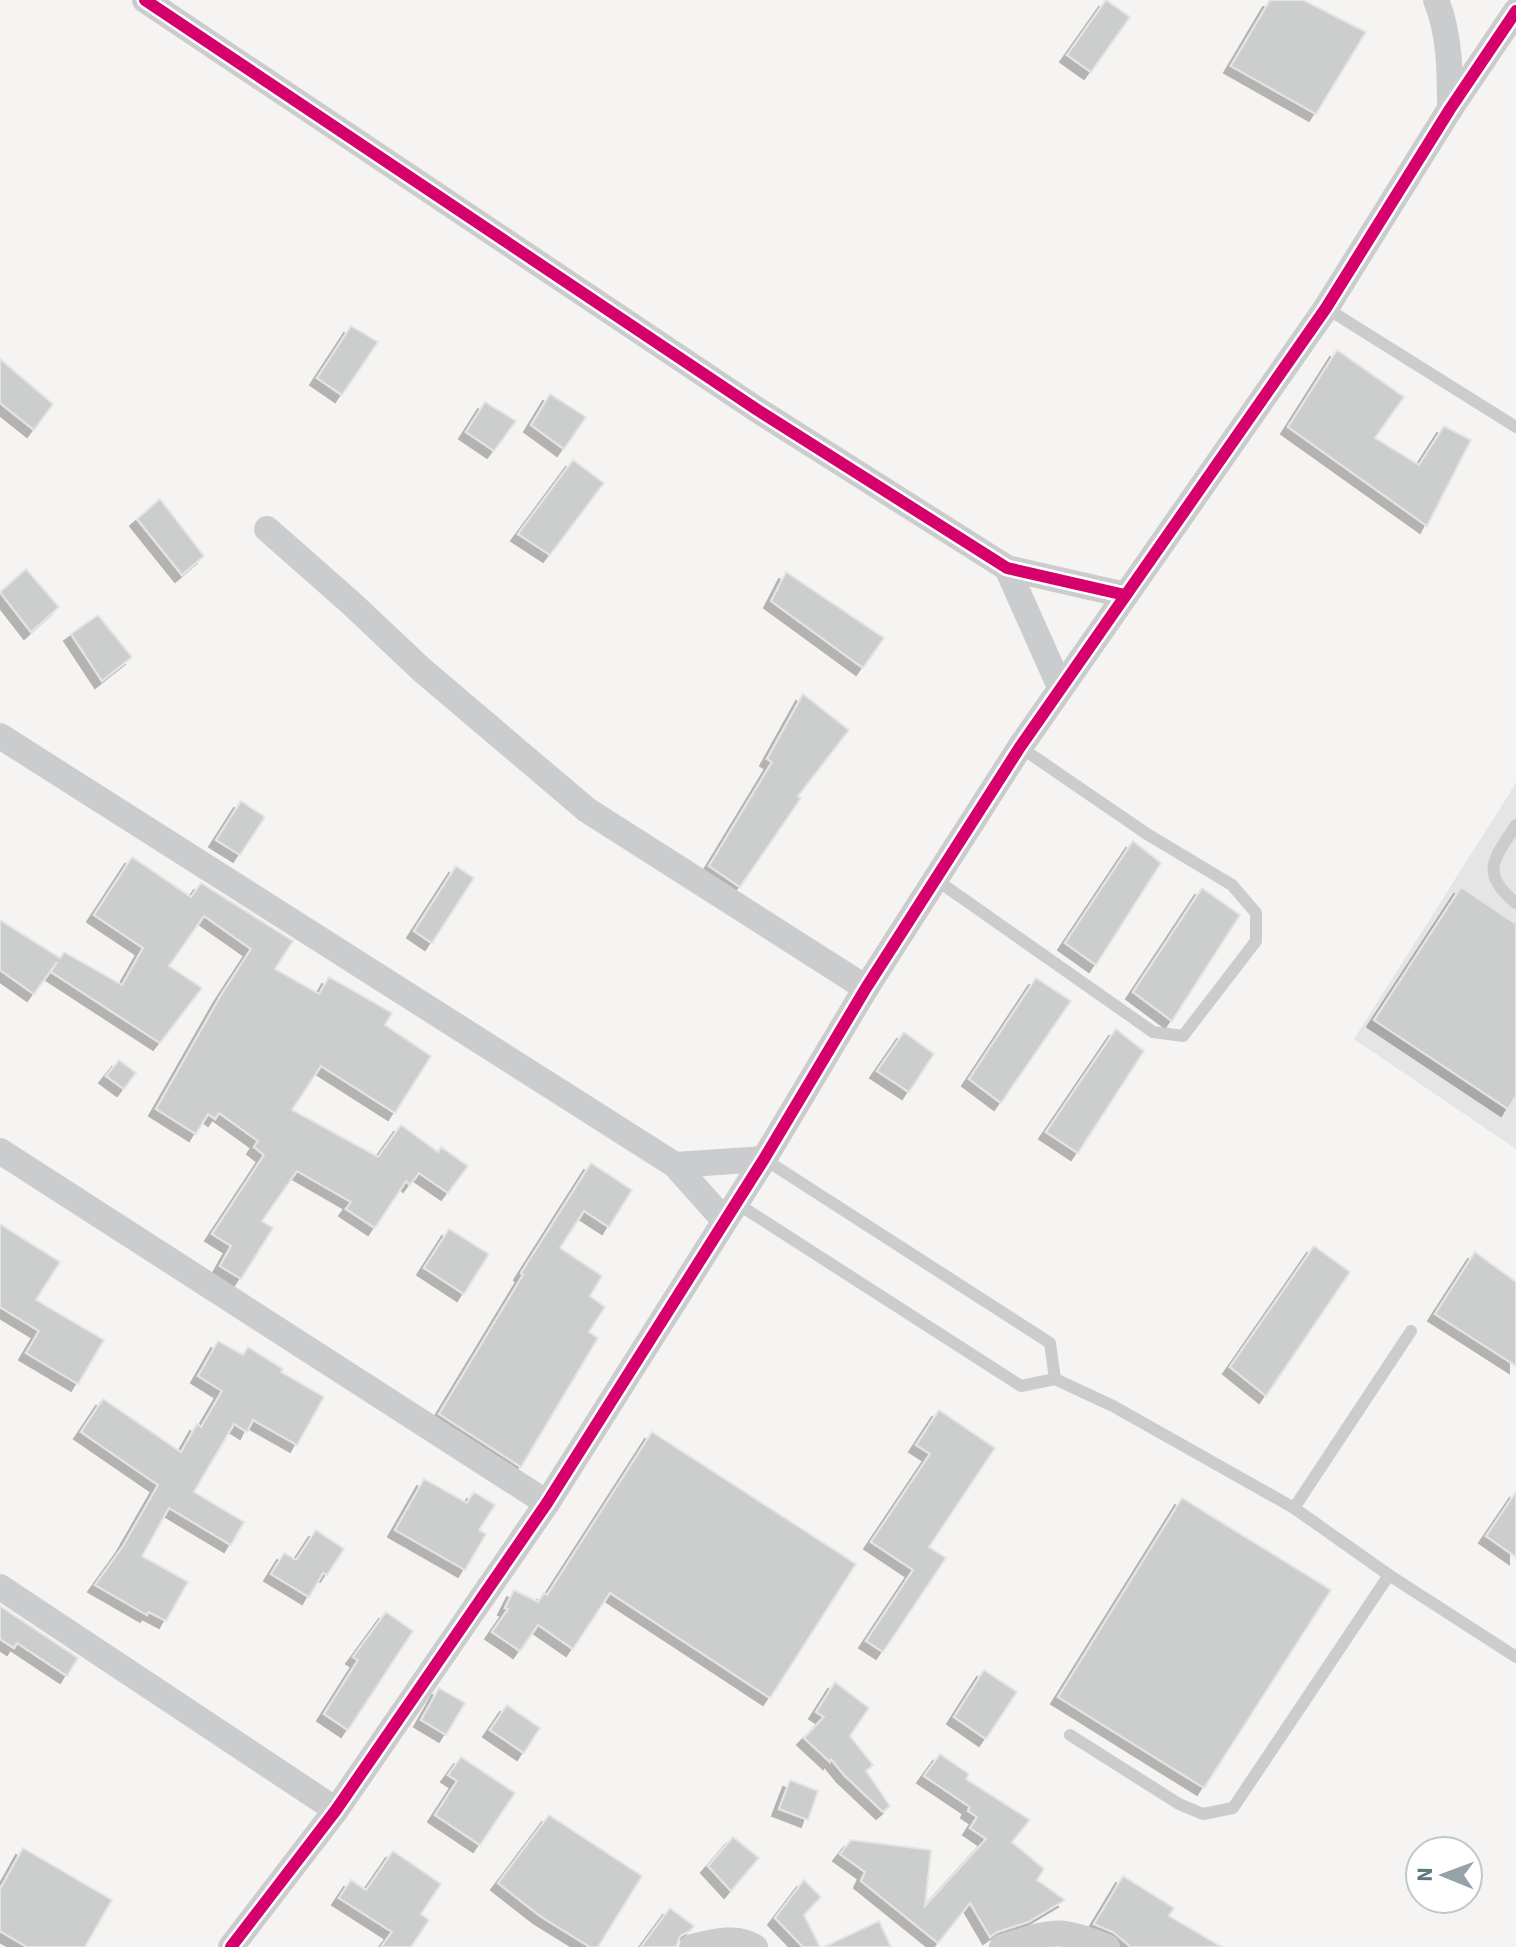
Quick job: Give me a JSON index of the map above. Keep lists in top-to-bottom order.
{
  "north": "left"
}
